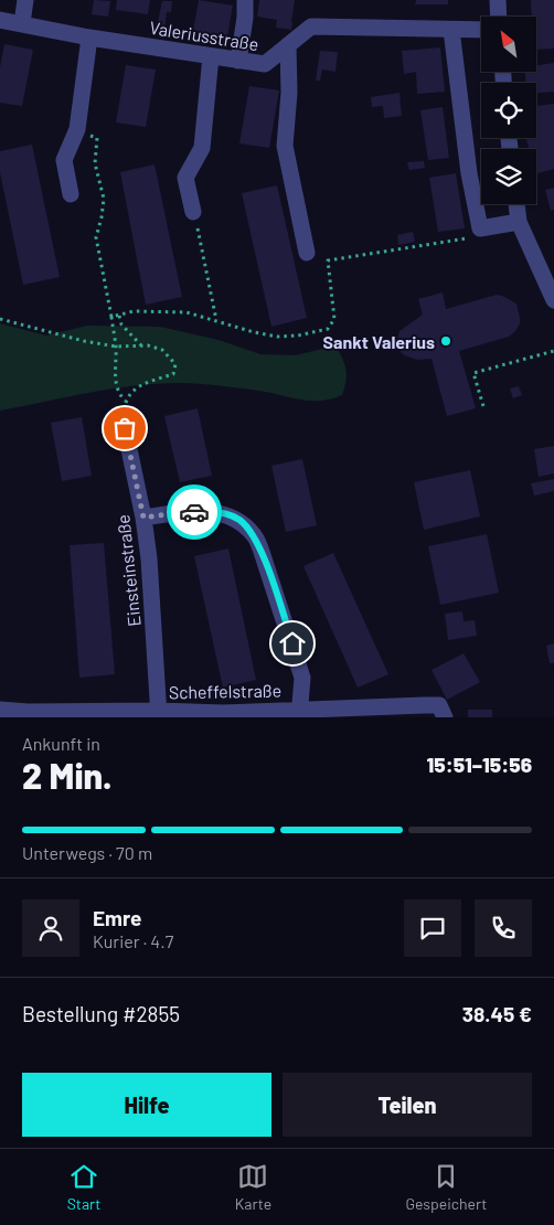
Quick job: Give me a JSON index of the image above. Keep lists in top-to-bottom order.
{
  "streets": {
    "street": ["Valeriusstraße", "Einsteinstraße", "Scheffelstraße"]
  },
  "crossings": [
    ["Einsteinstraße", "Scheffelstraße"]
  ],
  "places": ["Sankt Valerius"],
  "north": "top left",
  "page": {
    "heading": ["2 Min.", "Ankunft in", "15:51–15:56"],
    "panel": [
      "Emre",
      "Kurier · 4.7",
      "Bestellung #2855",
      "38.45 €"
    ],
    "bar": "Unterwegs · 70 m",
    "buttons": ["Hilfe", "Teilen"],
    "tabs": ["Start", "Karte", "Gespeichert"]
  }
}
